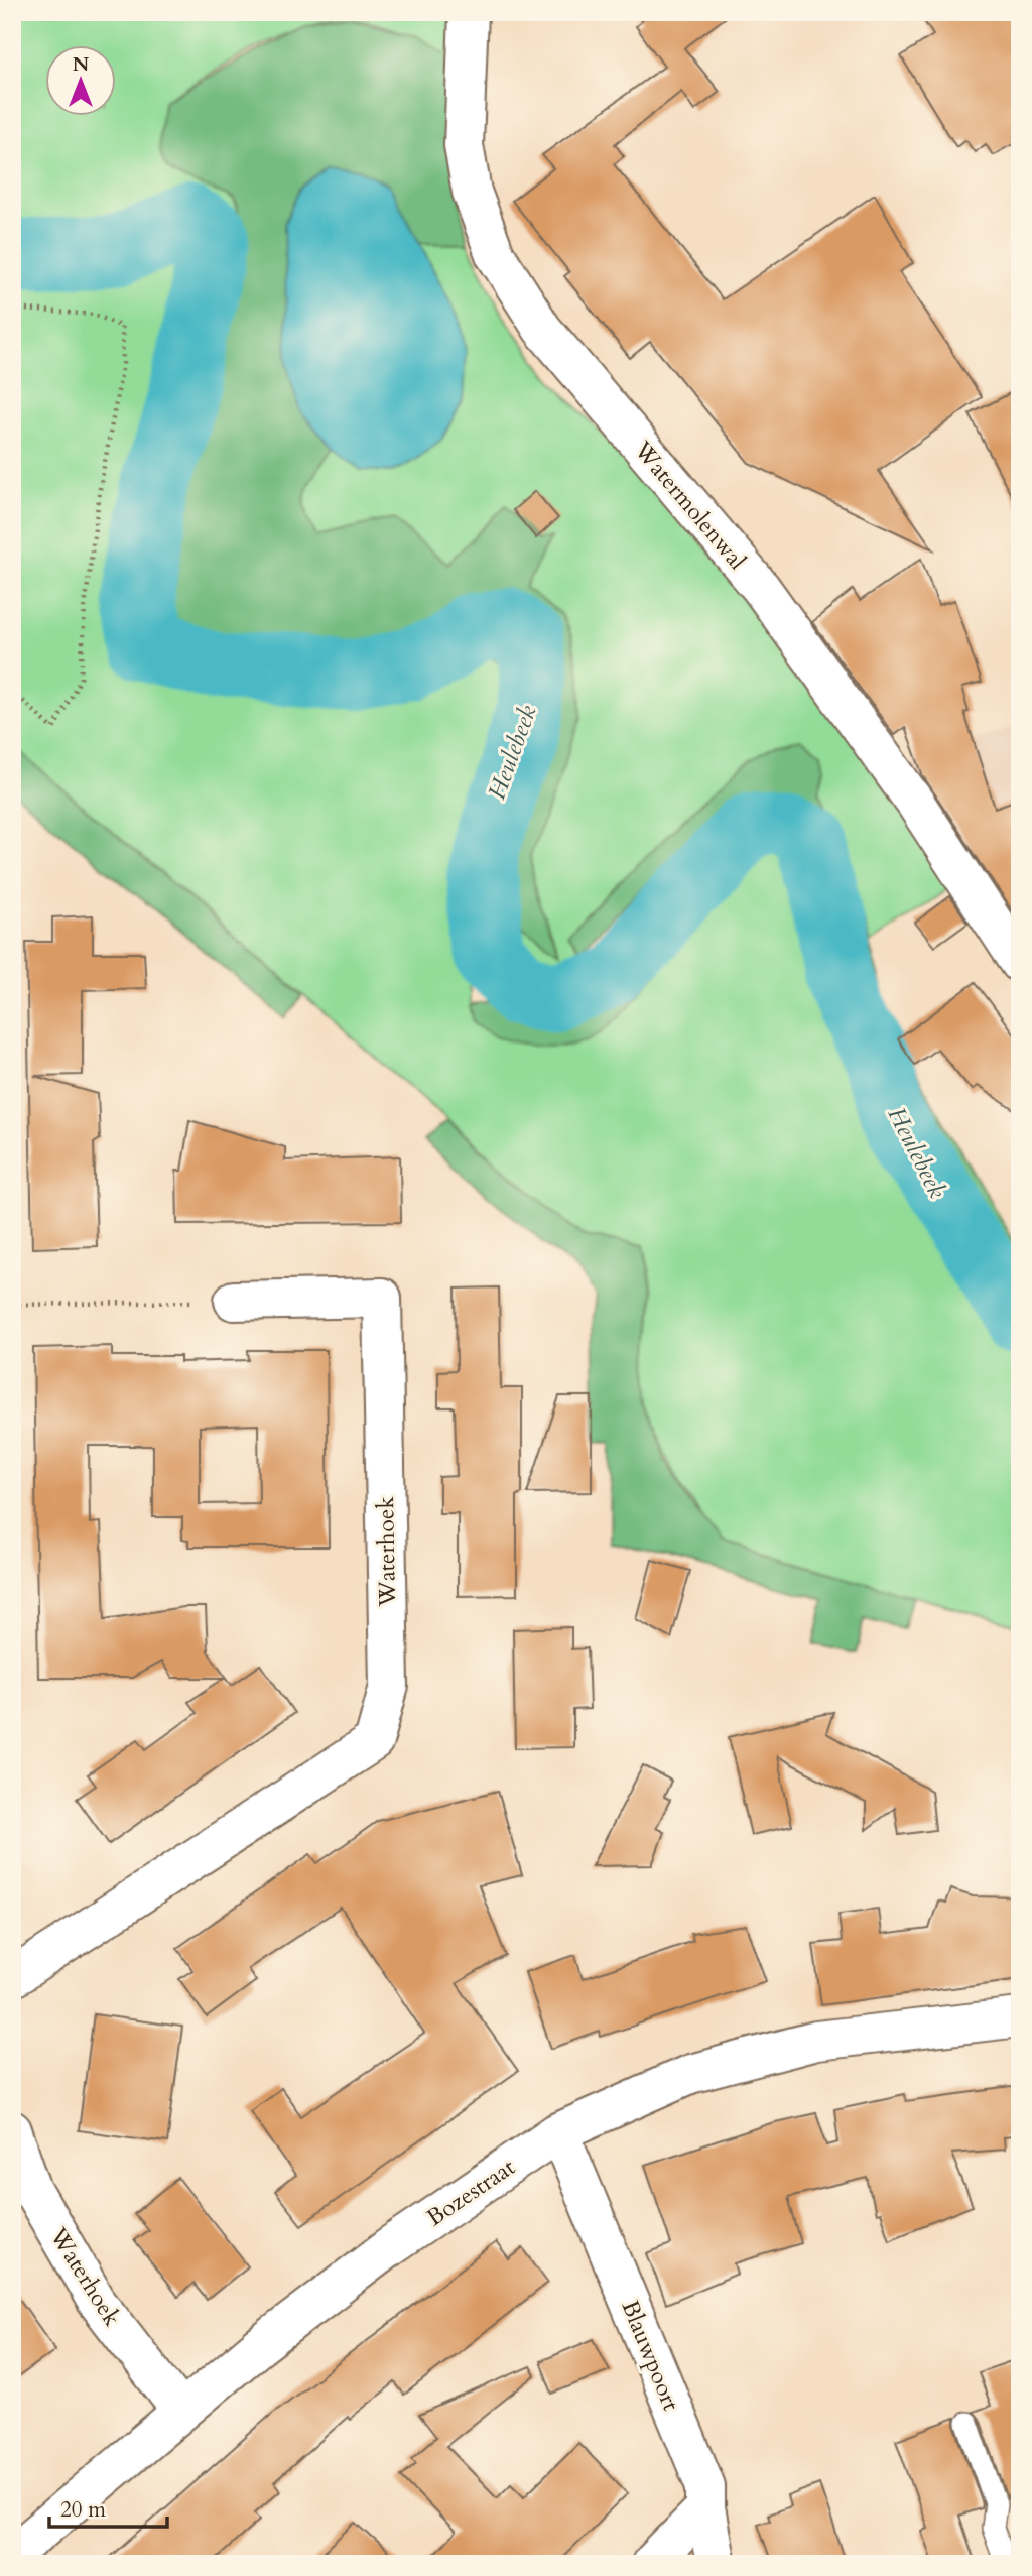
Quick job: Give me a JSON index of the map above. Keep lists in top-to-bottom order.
{
  "streets": {
    "street": [
      "Watermolenwal",
      "Waterhoek",
      "Bozestraat",
      "Blauwpoort"
    ]
  },
  "crossings": [
    ["Waterhoek", "Bozestraat"],
    ["Bozestraat", "Blauwpoort"]
  ],
  "water": ["Heulebeek"],
  "scale_bar": "20 m",
  "north": "top"
}
